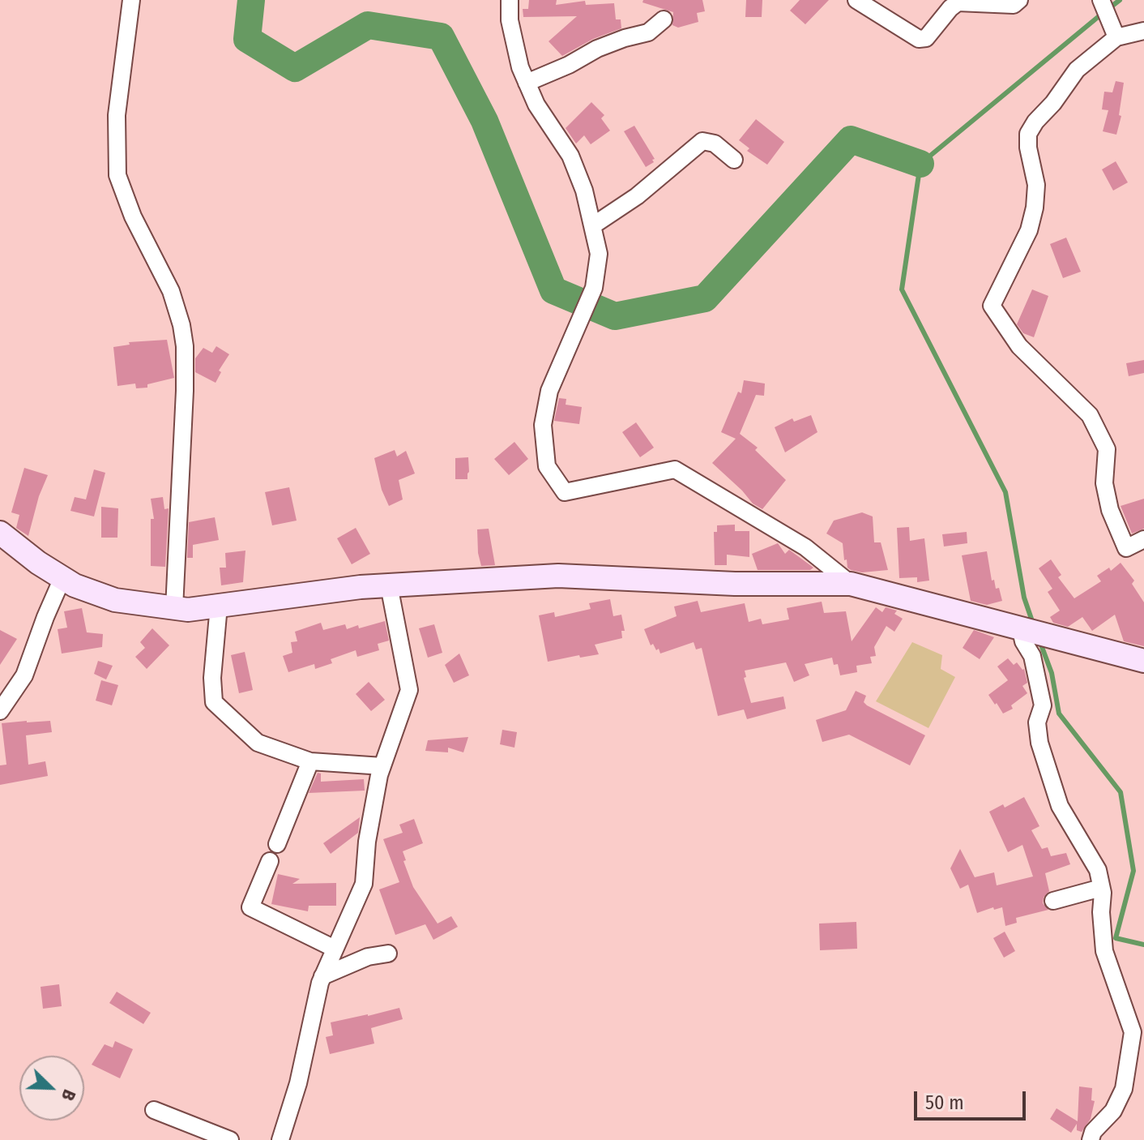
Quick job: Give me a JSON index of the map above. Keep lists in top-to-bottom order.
{
  "scale_bar": "50 m",
  "north": "bottom right"
}
